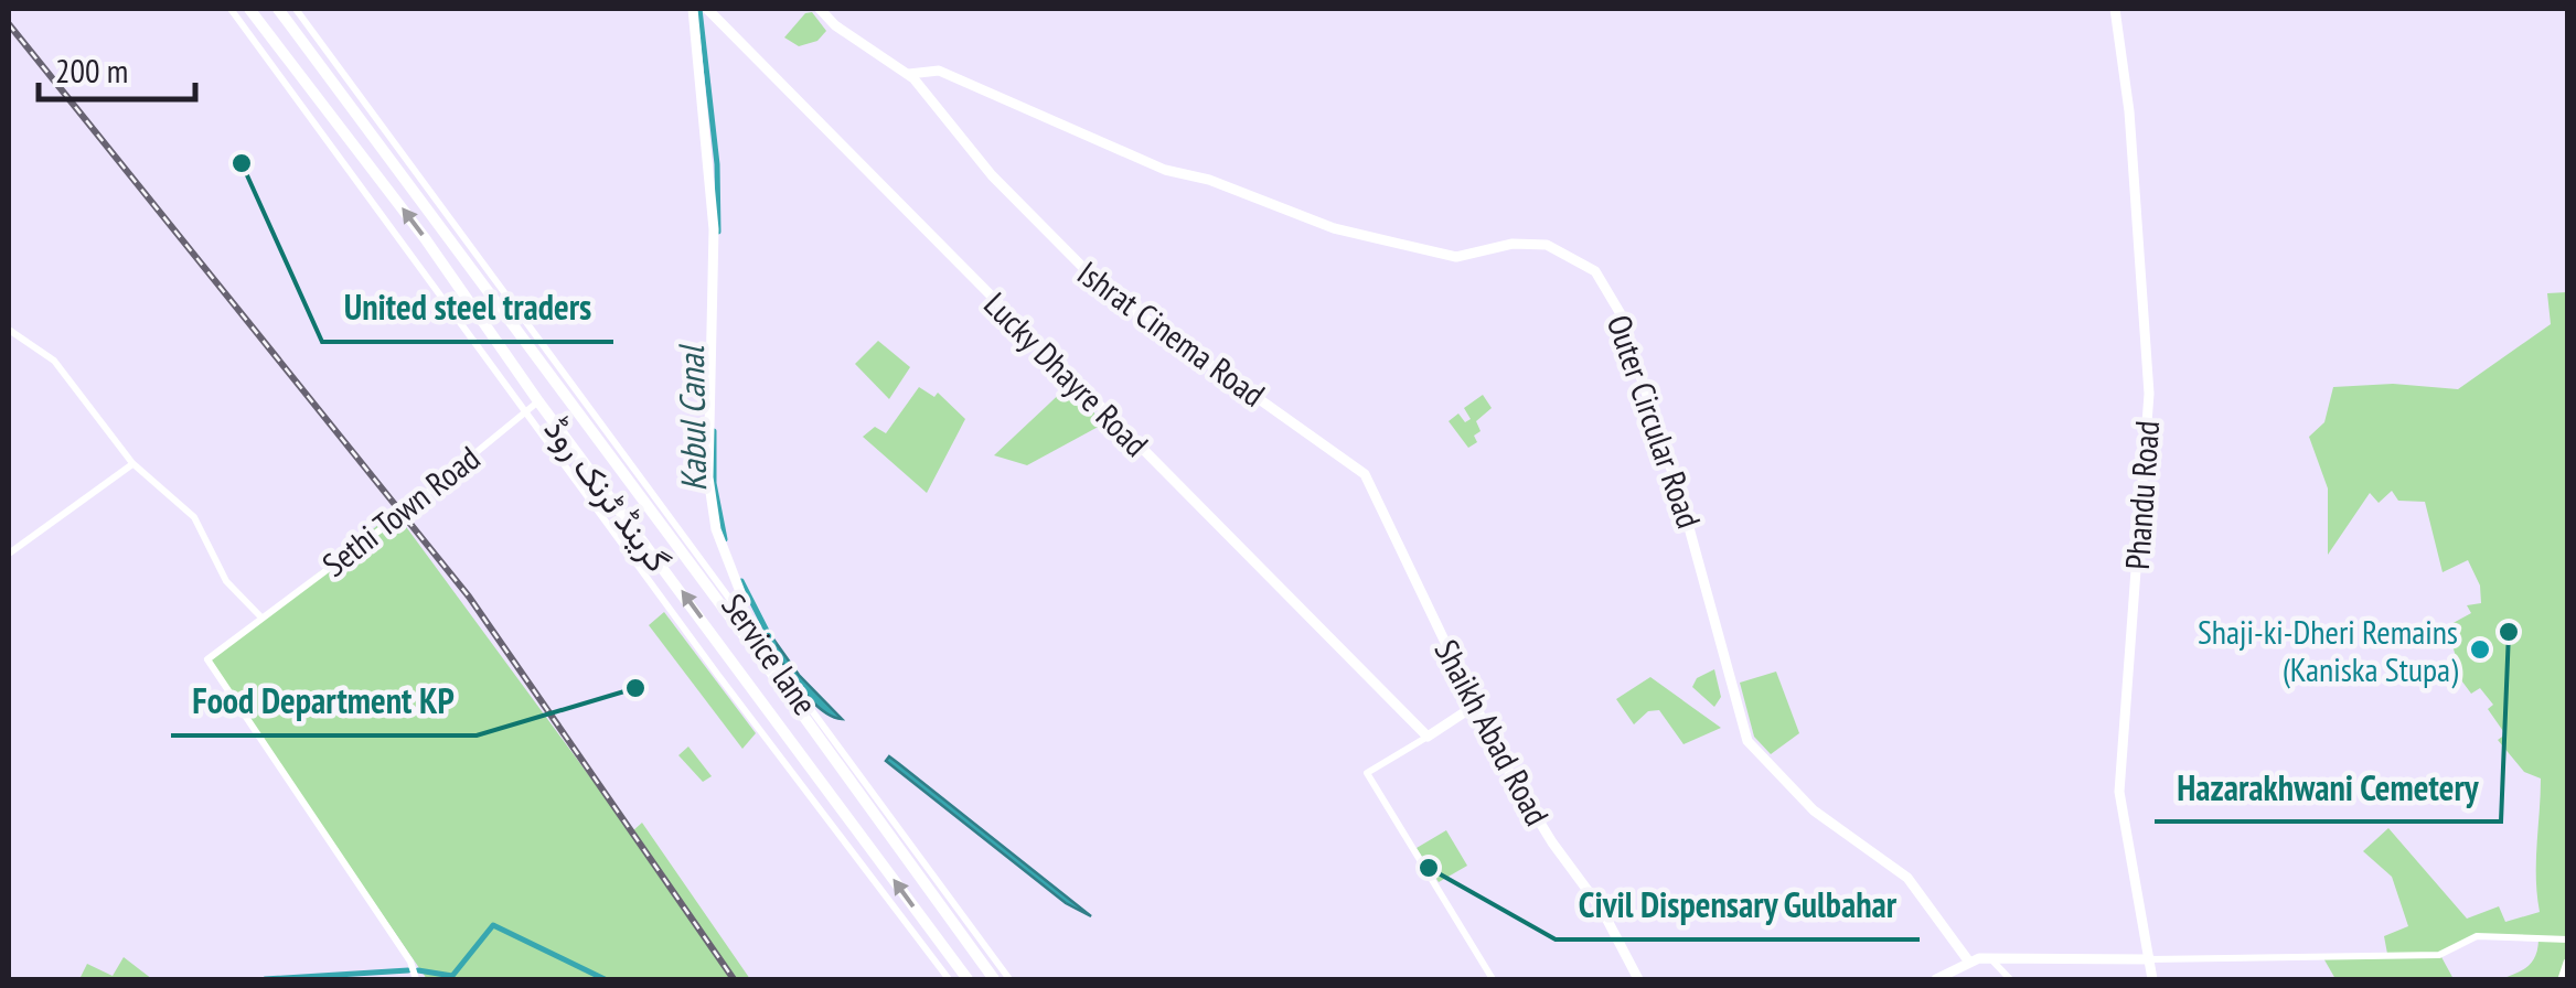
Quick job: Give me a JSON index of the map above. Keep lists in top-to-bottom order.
{
  "streets": {
    "highway": ["گرینڈ ٹرنک روڈ"],
    "main road": [
      "Ishrat Cinema Road",
      "Lucky Dhayre Road",
      "Outer Circular Road",
      "Phandu Road",
      "Shaikh Abad Road"
    ],
    "street": ["Sethi Town Road", "Service lane"]
  },
  "crossings": [
    ["Ishrat Cinema Road", "Outer Circular Road"],
    ["Ishrat Cinema Road", "Shaikh Abad Road"],
    ["گرینڈ ٹرنک روڈ", "Sethi Town Road"],
    ["گرینڈ ٹرنک روڈ", "Service lane"]
  ],
  "water": ["Kabul Canal"],
  "places": [
    "United steel traders",
    "Hazarakhwani Cemetery",
    "Shaji-ki-Dheri Remains (Kaniska Stupa)",
    "Food Department KP",
    "Civil Dispensary Gulbahar"
  ],
  "scale_bar": "200 m"
}
